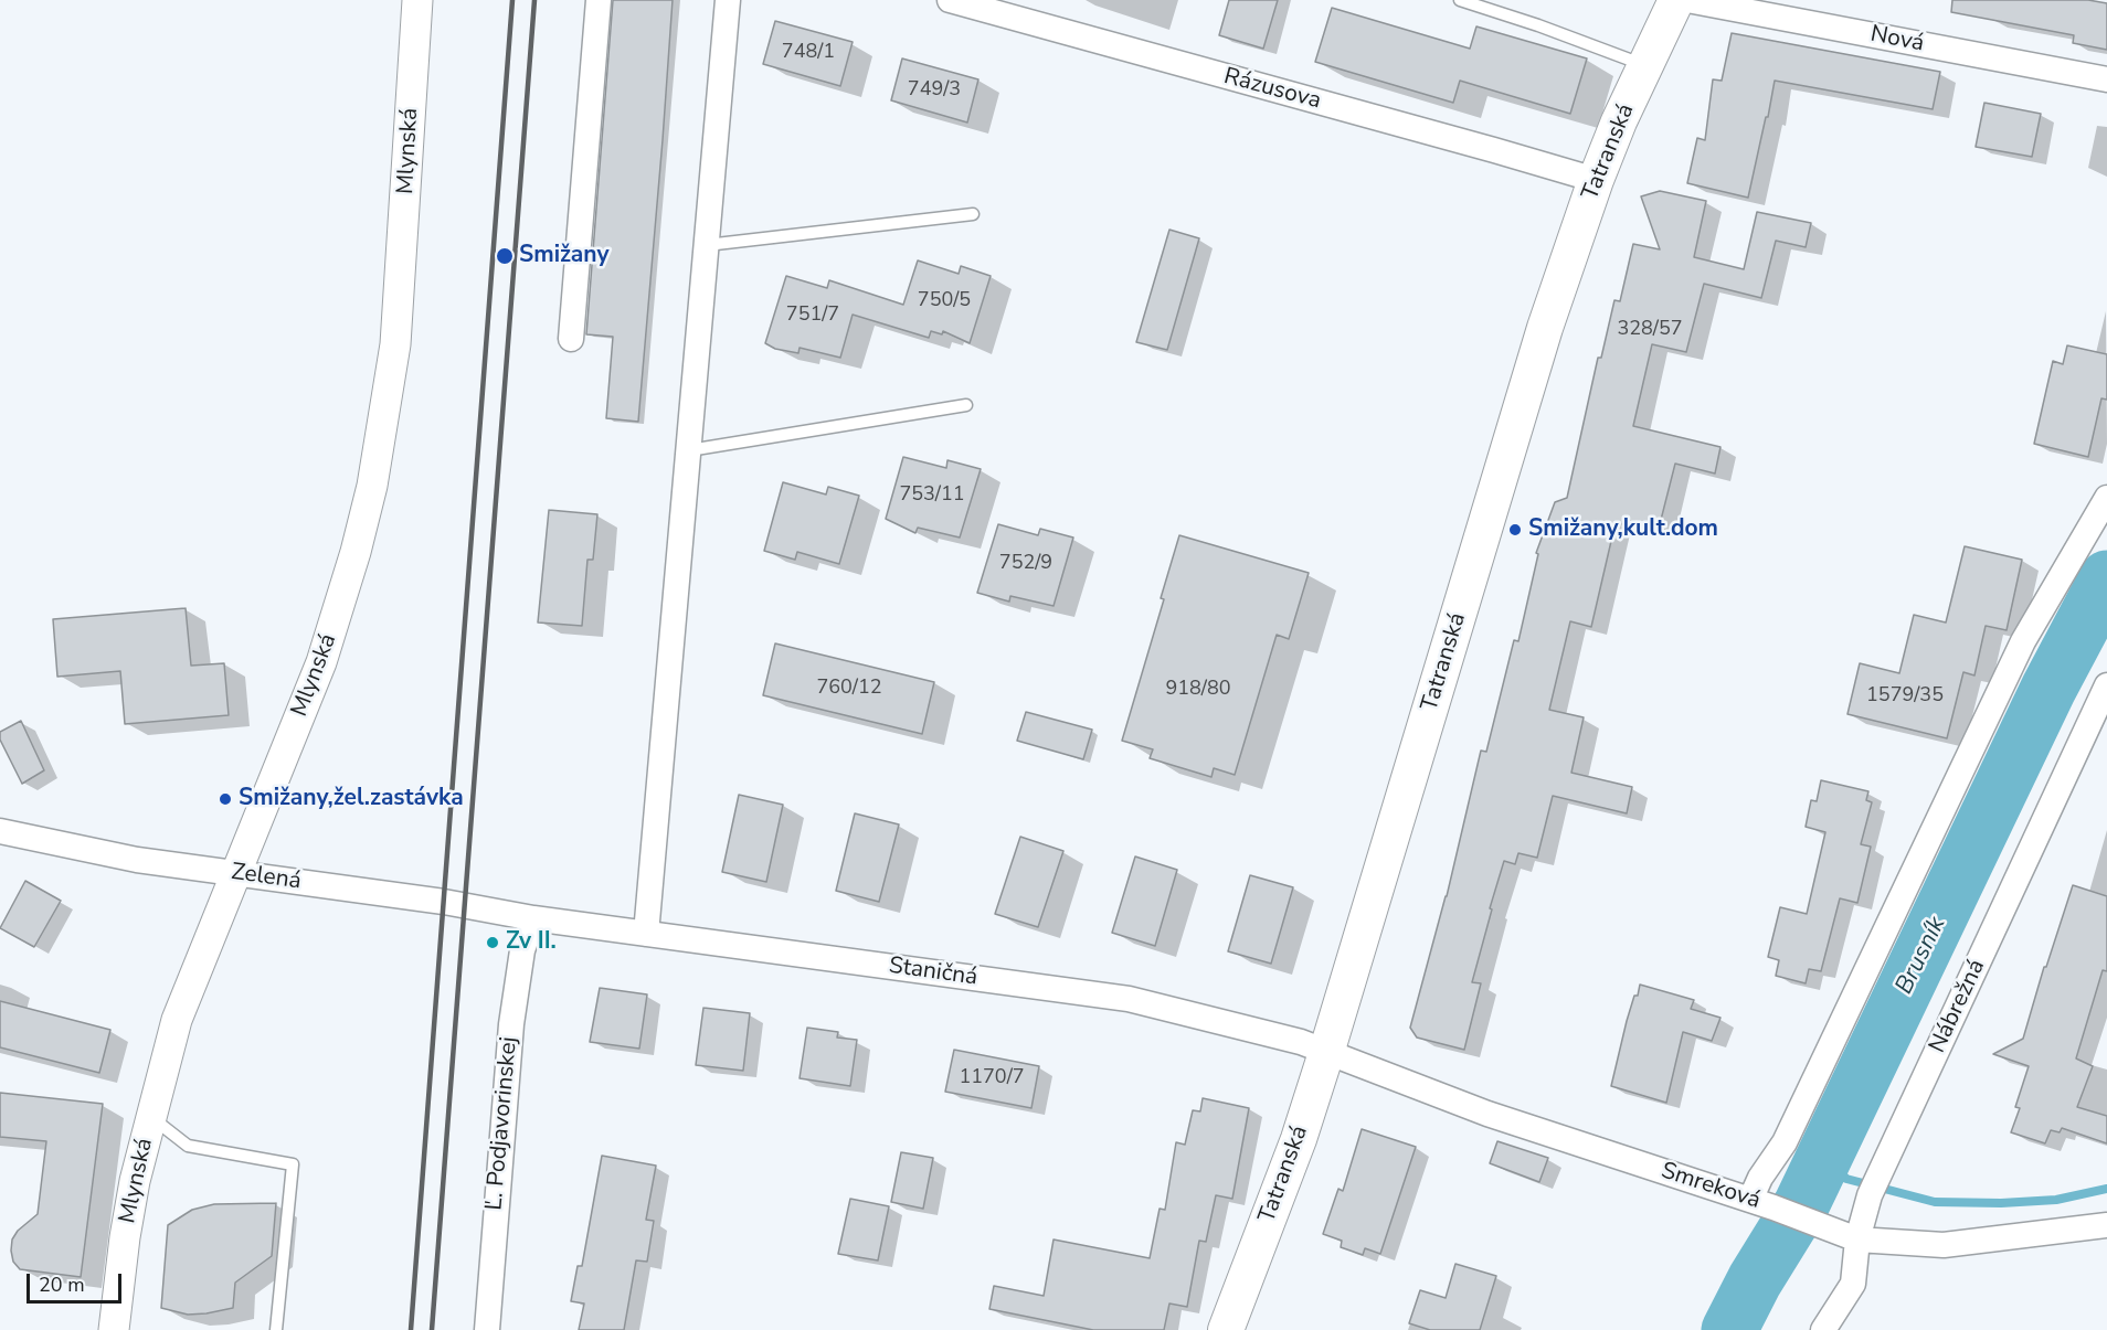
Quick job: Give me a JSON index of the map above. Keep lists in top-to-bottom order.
{
  "streets": {
    "main road": ["Tatranská"],
    "street": [
      "Nová",
      "Rázusova",
      "Mlynská",
      "Zelená",
      "Staničná",
      "Nábrežná",
      "Ľ. Podjavorinskej",
      "Smreková"
    ]
  },
  "crossings": [
    ["Rázusova", "Tatranská"],
    ["Mlynská", "Zelená"],
    ["Tatranská", "Staničná"],
    ["Tatranská", "Smreková"],
    ["Zelená", "Staničná"],
    ["Zelená", "Ľ. Podjavorinskej"],
    ["Staničná", "Ľ. Podjavorinskej"],
    ["Staničná", "Smreková"],
    ["Nábrežná", "Smreková"]
  ],
  "water": ["Brusník"],
  "places": [
    "Smižany",
    "Smižany,kult.dom",
    "Smižany,žel.zastávka",
    "Zv II."
  ],
  "house_numbers": [
    "748/1",
    "749/3",
    "750/5",
    "751/7",
    "328/57",
    "753/11",
    "752/9",
    "760/12",
    "918/80",
    "1579/35",
    "1170/7"
  ],
  "scale_bar": "20 m"
}
